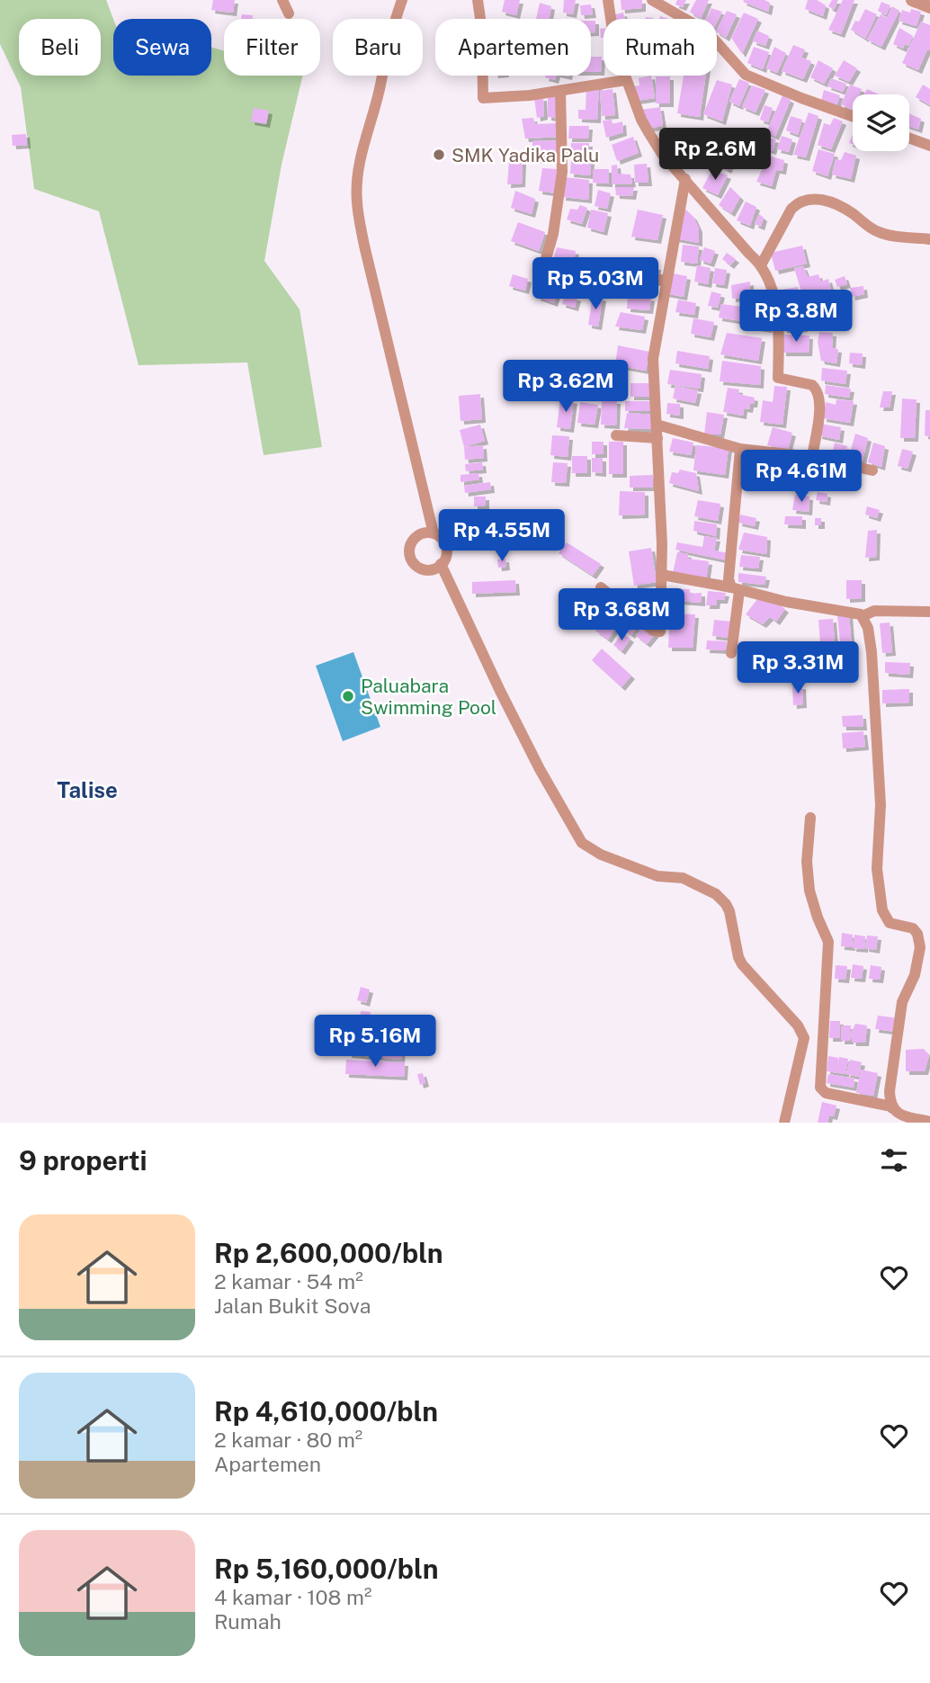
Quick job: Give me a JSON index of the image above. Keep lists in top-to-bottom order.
{
  "districts": ["Talise"],
  "places": ["SMK Yadika Palu", "Paluabara Swimming Pool"],
  "page": {
    "chip": [
      "Beli",
      "Sewa",
      "Filter",
      "Baru",
      "Apartemen",
      "Rumah"
    ],
    "price": [
      "Rp 2.6M",
      "Rp 5.03M",
      "Rp 3.8M",
      "Rp 3.62M",
      "Rp 4.61M",
      "Rp 4.55M",
      "Rp 3.68M",
      "Rp 3.31M",
      "Rp 5.16M"
    ],
    "heading": "9 properti",
    "list": [
      {
        "name": "Rp 2,600,000/bln",
        "note": "2 kamar · 54 m² · Jalan Bukit Sova"
      },
      {
        "name": "Rp 4,610,000/bln",
        "note": "2 kamar · 80 m² · Apartemen"
      },
      {
        "name": "Rp 5,160,000/bln",
        "note": "4 kamar · 108 m² · Rumah"
      }
    ]
  }
}
